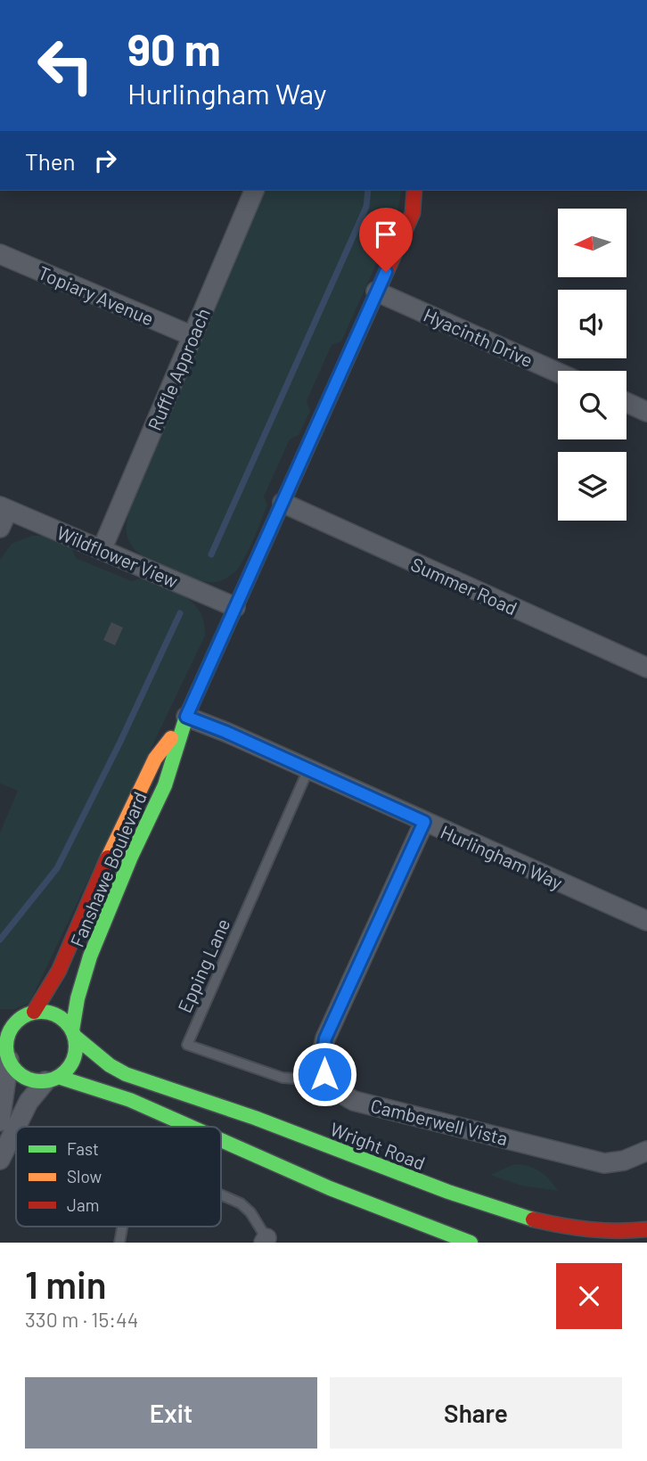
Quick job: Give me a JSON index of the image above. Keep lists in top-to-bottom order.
{
  "streets": {
    "main road": ["Fanshawe Boulevard", "Wright Road"],
    "street": [
      "Topiary Avenue",
      "Hyacinth Drive",
      "Ruffle Approach",
      "Wildflower View",
      "Summer Road",
      "Hurlingham Way",
      "Camberwell Vista"
    ],
    "lane": ["Epping Lane"]
  },
  "crossings": [
    ["Topiary Avenue", "Ruffle Approach"],
    ["Hyacinth Drive", "Fanshawe Boulevard"],
    ["Ruffle Approach", "Wildflower View"],
    ["Wildflower View", "Fanshawe Boulevard"],
    ["Summer Road", "Fanshawe Boulevard"],
    ["Hurlingham Way", "Fanshawe Boulevard"],
    ["Hurlingham Way", "Epping Lane"],
    ["Fanshawe Boulevard", "Wright Road"],
    ["Epping Lane", "Camberwell Vista"]
  ],
  "legend": ["Fast", "Slow", "Jam"],
  "north": "left",
  "page": {
    "turn": ["90 m", "Hurlingham Way"],
    "then": "Then",
    "heading": ["1 min", "330 m · 15:44"],
    "buttons": ["Exit", "Share"]
  }
}
